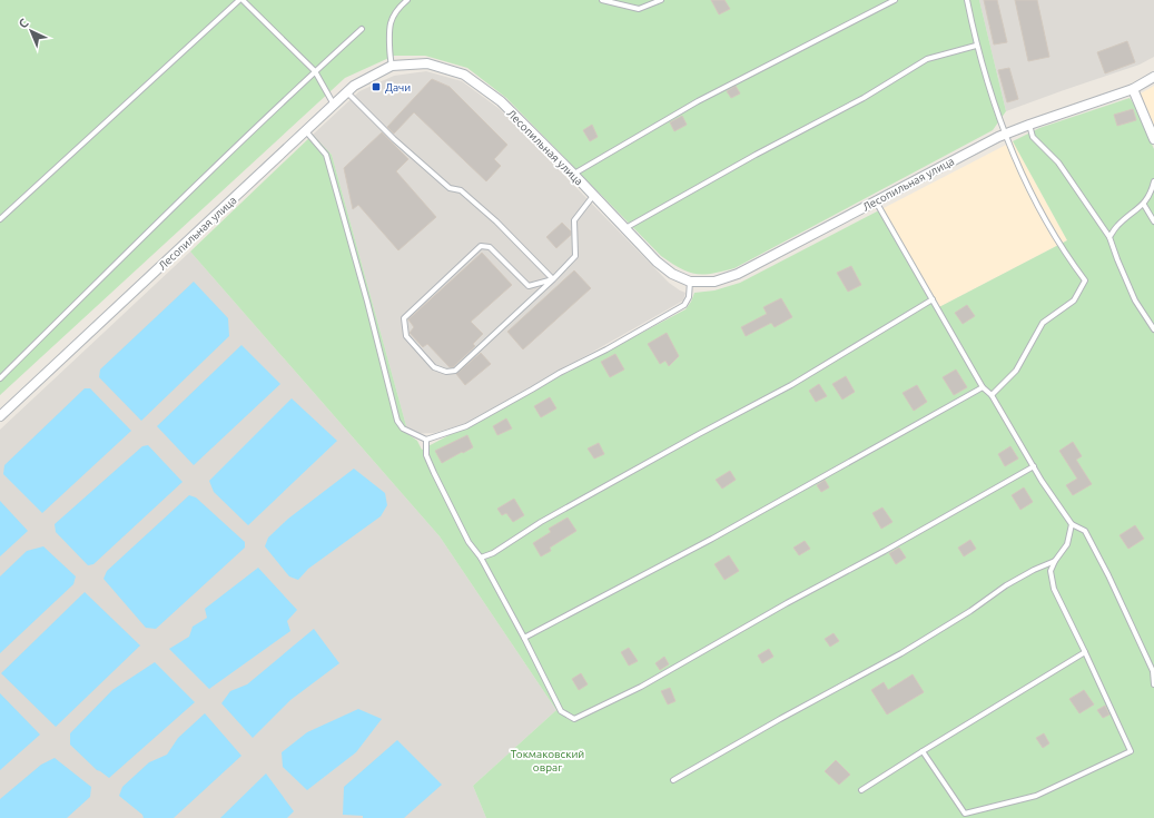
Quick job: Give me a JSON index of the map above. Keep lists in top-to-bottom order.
{
  "streets": {
    "street": ["Лесопильная улица"]
  },
  "parks": ["Токмаковский овраг"],
  "places": {
    "transit": ["Дачи"]
  },
  "north": "top left"
}
